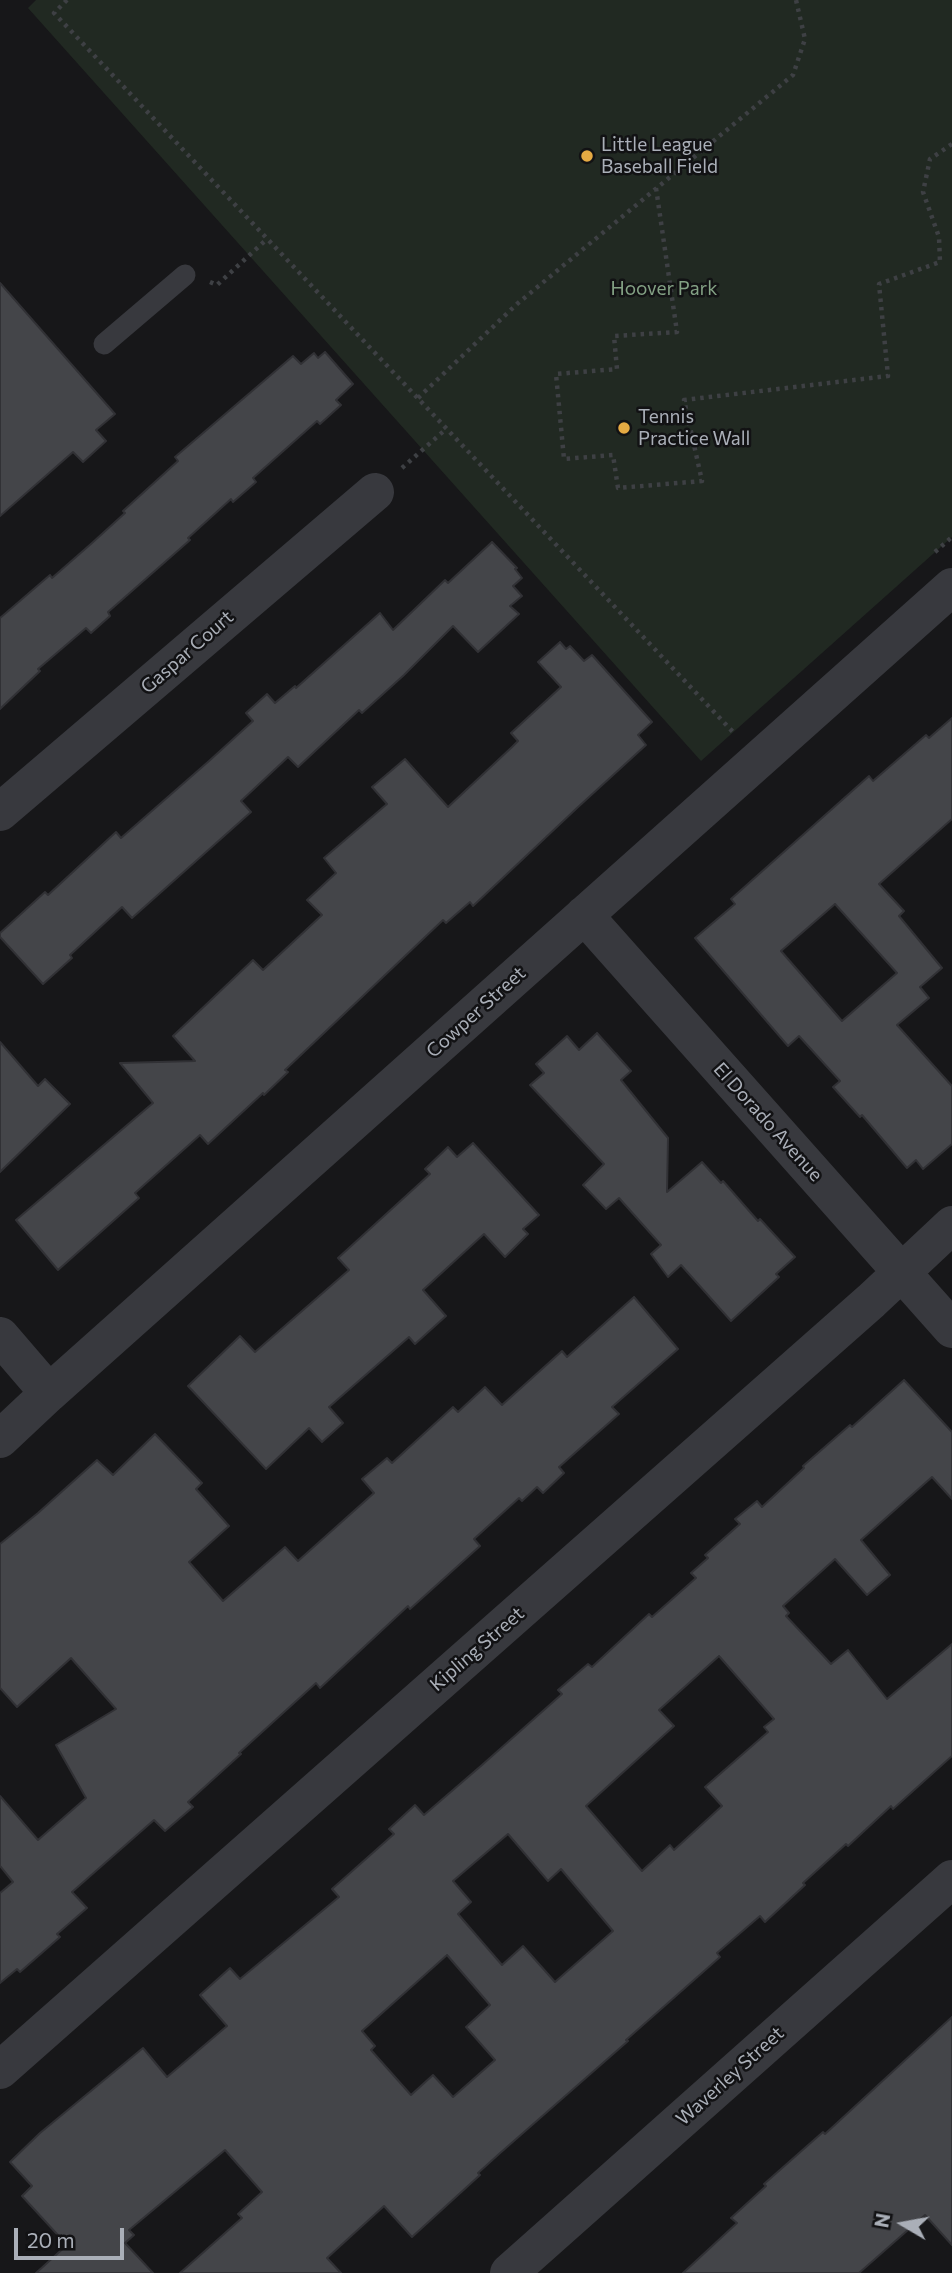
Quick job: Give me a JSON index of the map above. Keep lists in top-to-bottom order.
{
  "streets": {
    "street": [
      "Gaspar Court",
      "Cowper Street",
      "El Dorado Avenue",
      "Kipling Street",
      "Waverley Street"
    ]
  },
  "crossings": [
    ["Cowper Street", "El Dorado Avenue"],
    ["El Dorado Avenue", "Kipling Street"]
  ],
  "parks": ["Hoover Park"],
  "places": ["Little League Baseball Field", "Tennis Practice Wall"],
  "scale_bar": "20 m",
  "north": "left"
}
